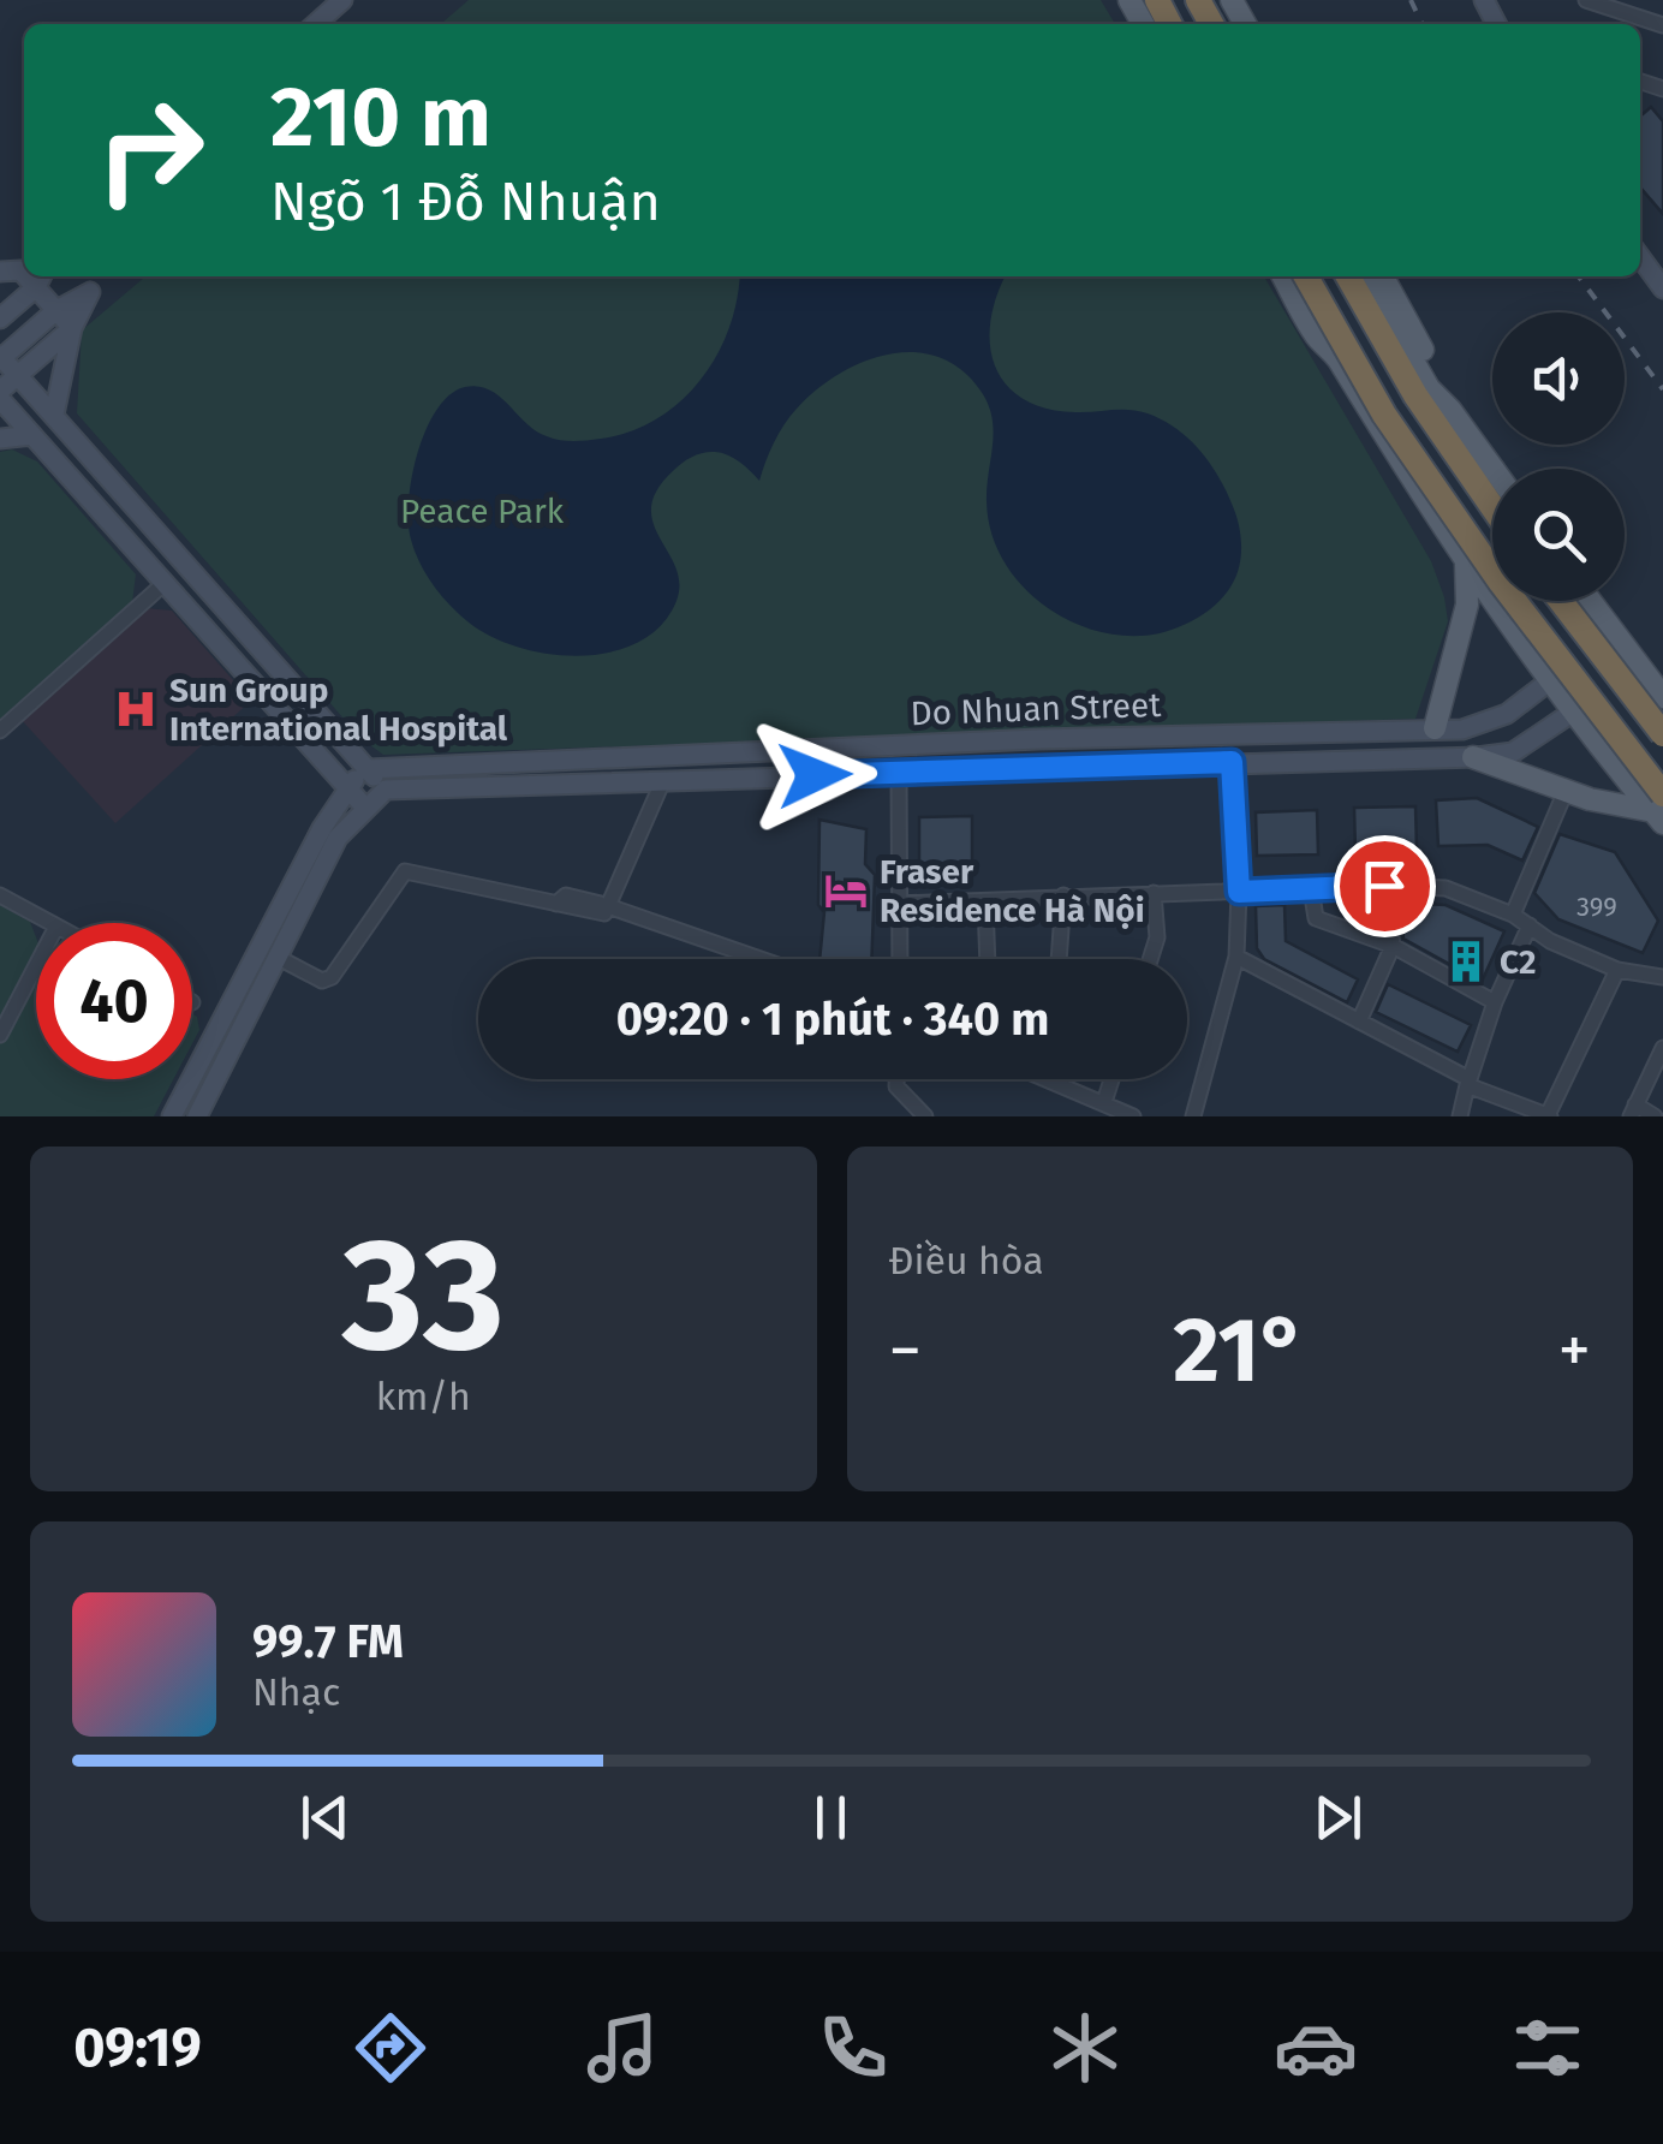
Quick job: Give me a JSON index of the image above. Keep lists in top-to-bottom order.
{
  "streets": {
    "street": ["Do Nhuan Street"]
  },
  "parks": ["Peace Park"],
  "places": {
    "hospital": ["Sun Group International Hospital"],
    "hotel": ["Fraser Residence Hà Nội"],
    "building": ["C2"]
  },
  "house_numbers": ["399"],
  "page": {
    "turn": ["210 m", "Ngõ 1 Đỗ Nhuận"],
    "limit": "40",
    "trip": "09:20 · 1 phút · 340 m",
    "tile": [
      ["33", "km/h"],
      "Điều hòa"
    ],
    "heat": ["−", "21°", "+"],
    "song": ["99.7 FM", "Nhạc"],
    "tabs": "09:19"
  }
}
